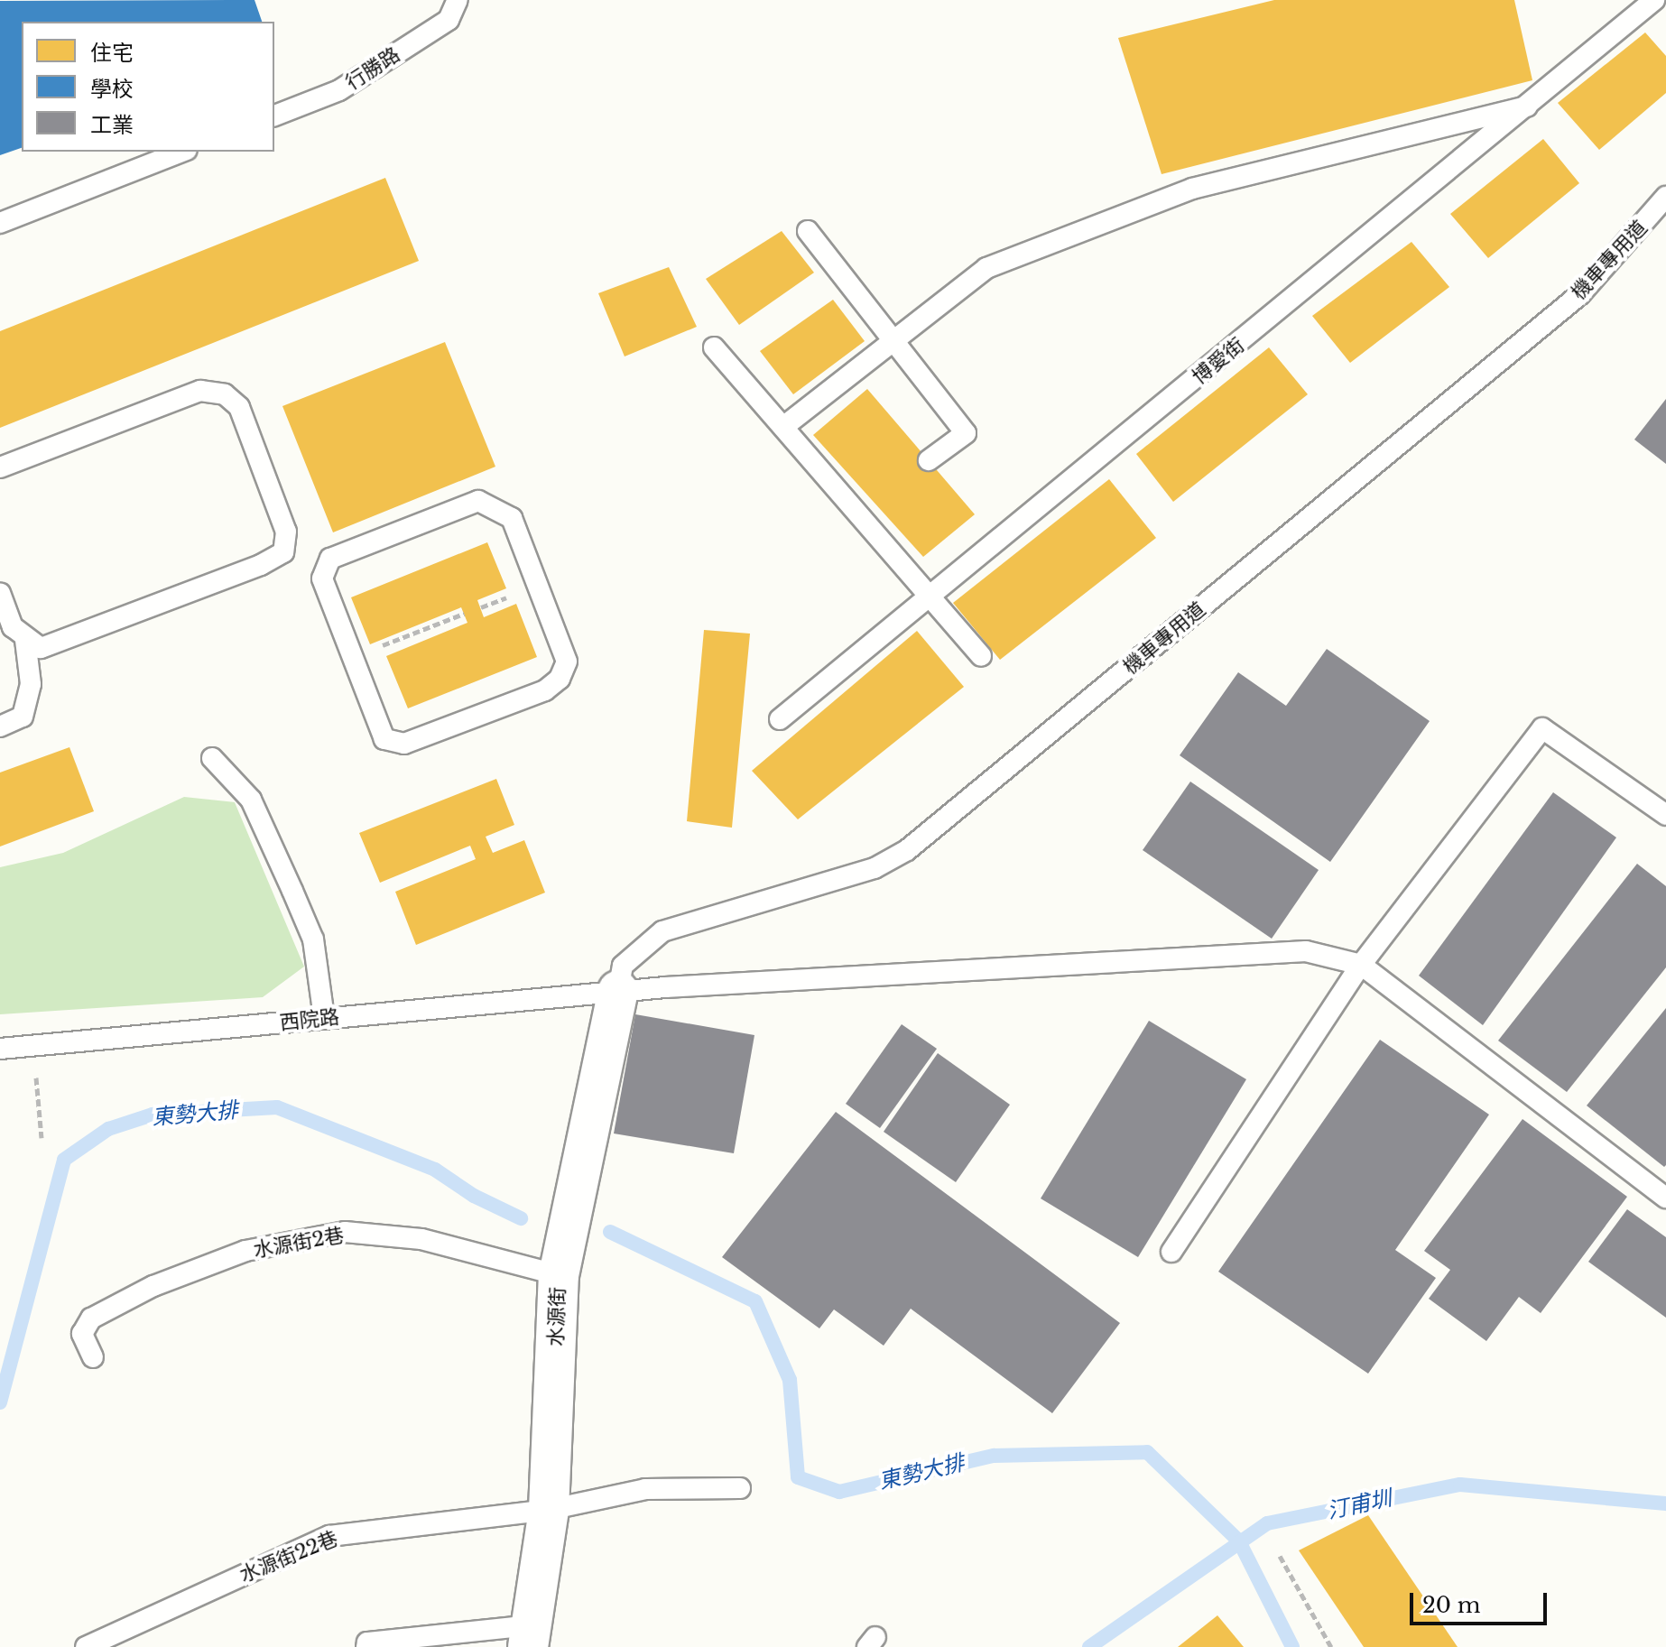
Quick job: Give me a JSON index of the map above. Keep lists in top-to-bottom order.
{
  "streets": {
    "street": ["水源街"],
    "lane": [
      "行勝路",
      "機車專用道",
      "博愛街",
      "西院路",
      "水源街2巷",
      "水源街22巷"
    ]
  },
  "crossings": [
    ["機車專用道", "西院路"],
    ["機車專用道", "水源街"],
    ["西院路", "水源街"],
    ["水源街2巷", "水源街"],
    ["水源街", "水源街22巷"]
  ],
  "water": ["東勢大排", "汀甫圳"],
  "legend": ["住宅", "學校", "工業"],
  "scale_bar": "20 m"
}
